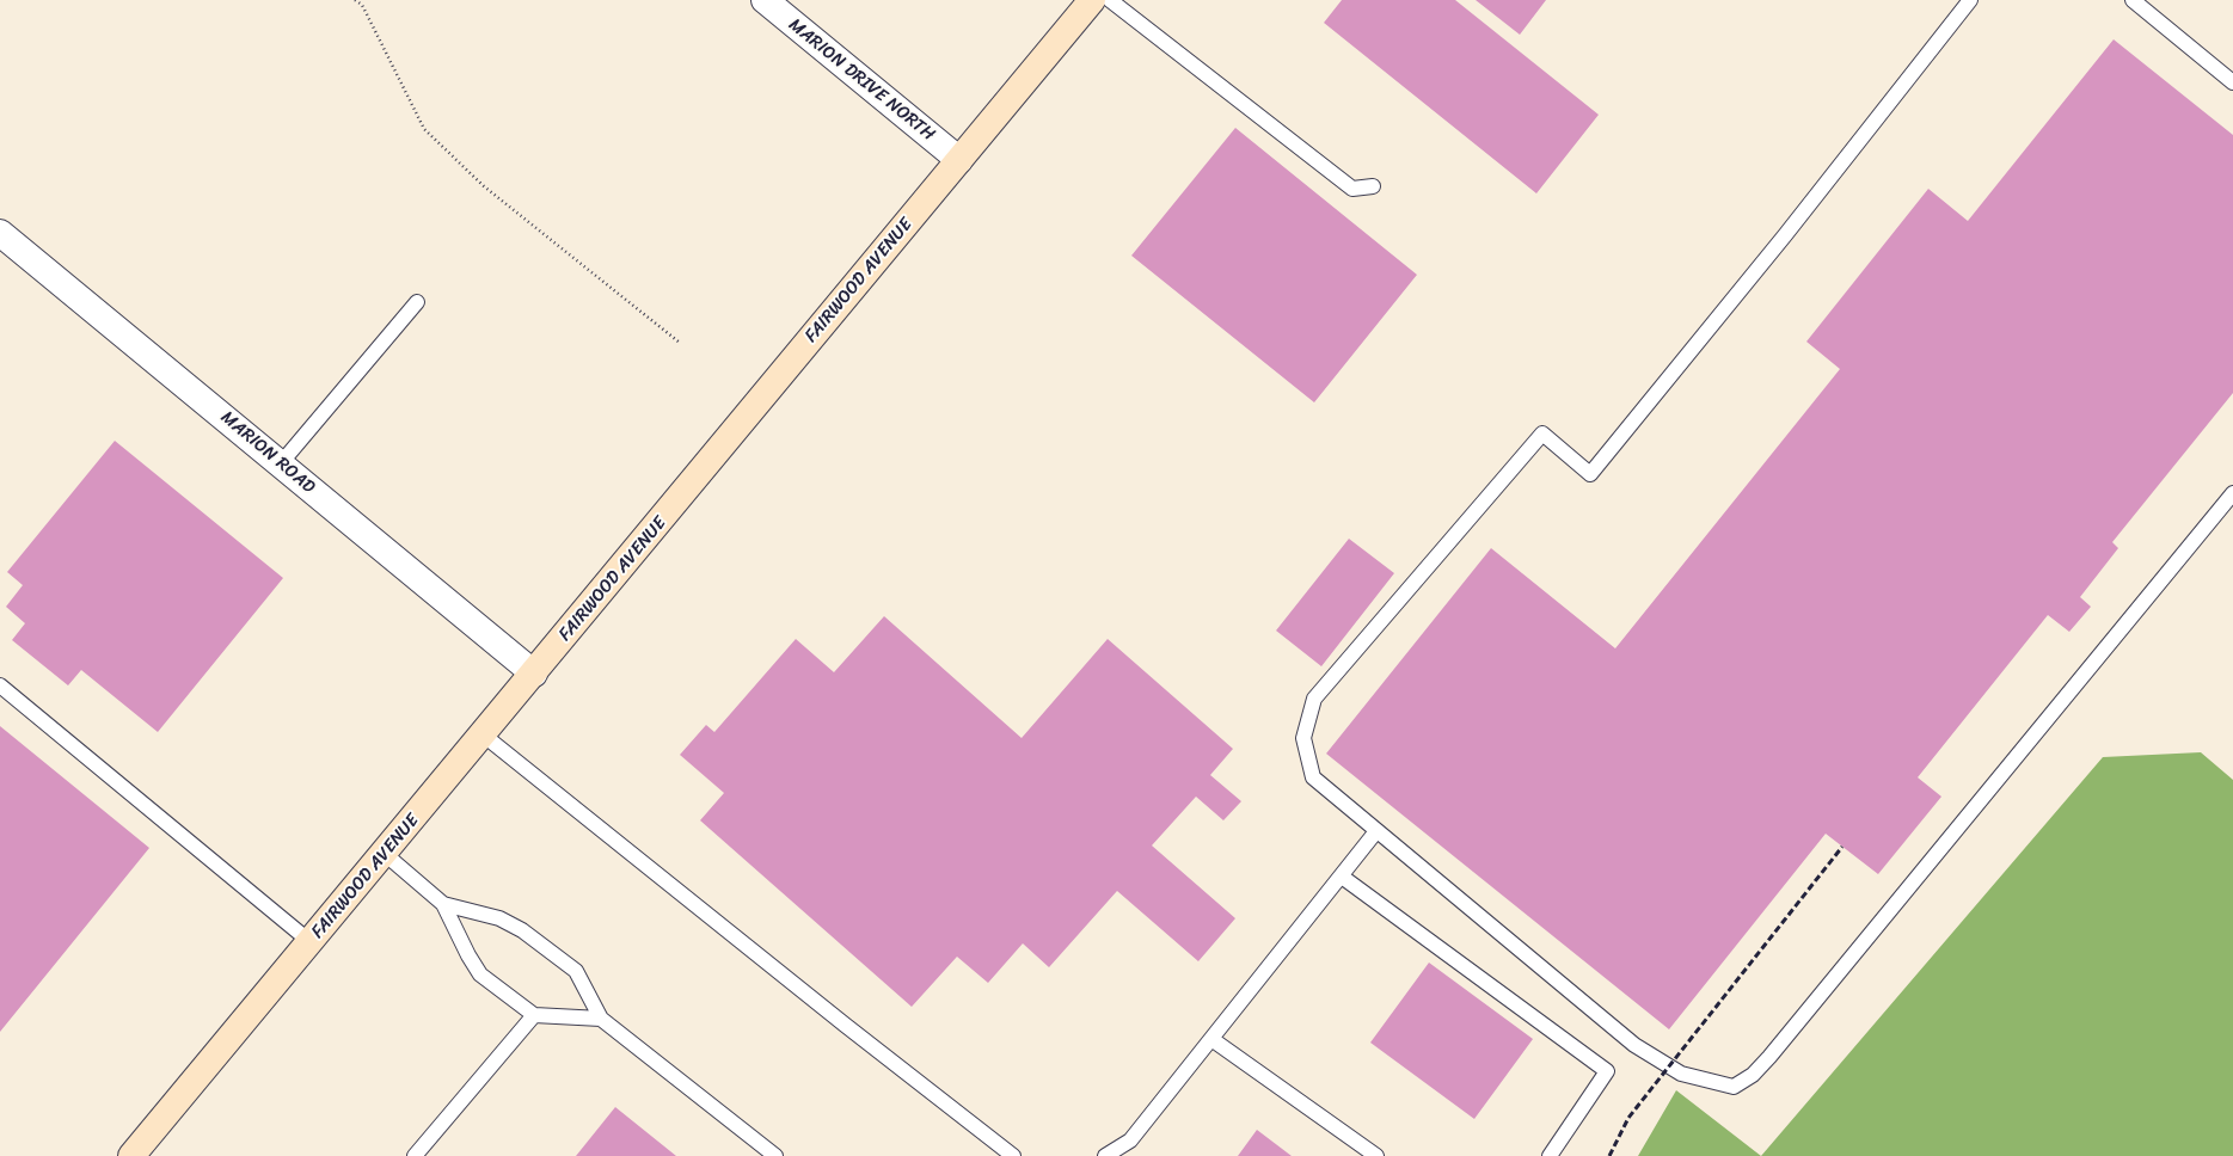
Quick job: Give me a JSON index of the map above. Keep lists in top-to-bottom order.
{
  "streets": {
    "street": ["MARION DRIVE NORTH", "FAIRWOOD AVENUE", "MARION ROAD"]
  },
  "crossings": [
    ["MARION DRIVE NORTH", "FAIRWOOD AVENUE"],
    ["FAIRWOOD AVENUE", "MARION ROAD"]
  ]
}
